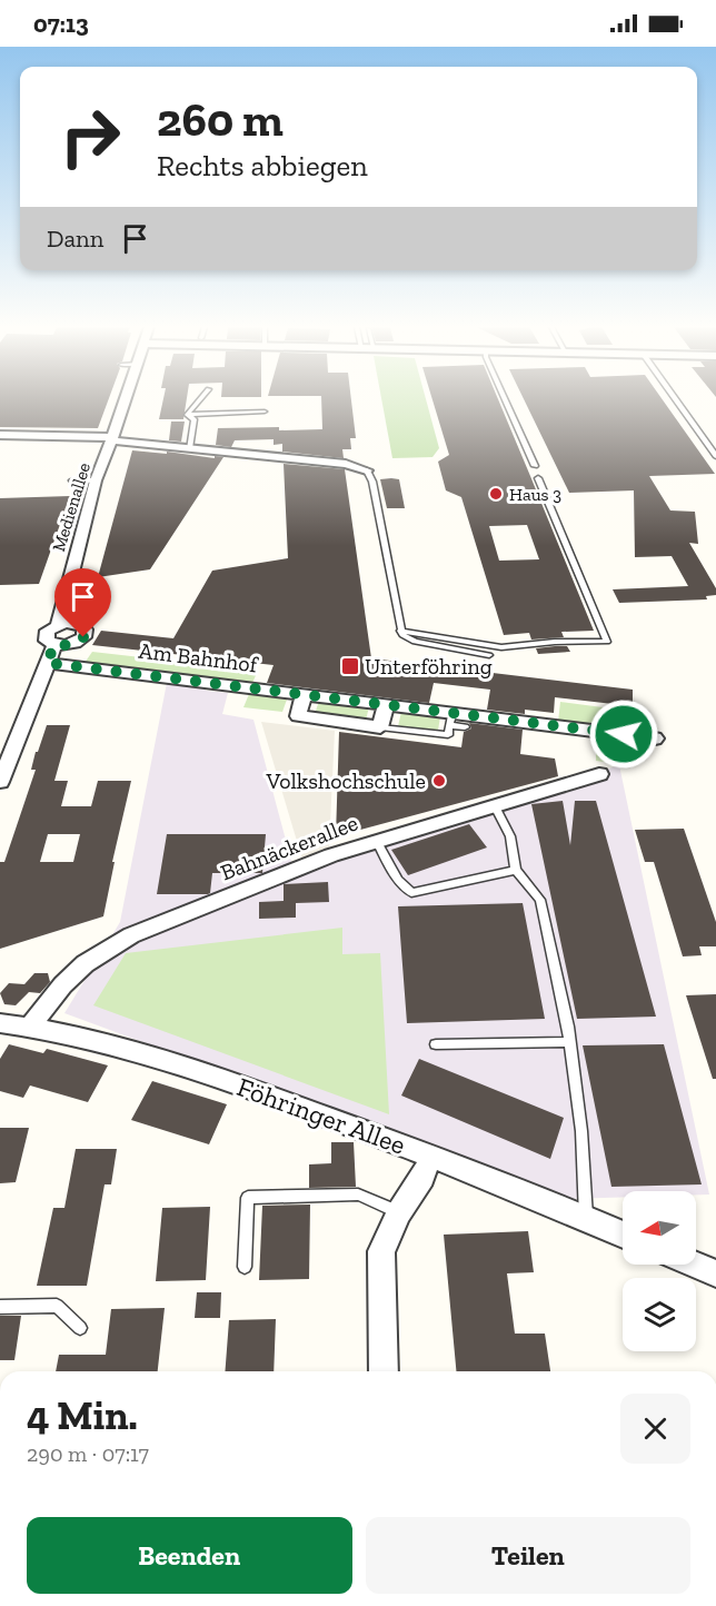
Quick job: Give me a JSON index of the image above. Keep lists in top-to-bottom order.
{
  "streets": {
    "street": [
      "Medienallee",
      "Am Bahnhof",
      "Bahnäckerallee",
      "Föhringer Allee"
    ]
  },
  "crossings": [
    ["Bahnäckerallee", "Föhringer Allee"]
  ],
  "places": {
    "other": ["Haus 3", "Volkshochschule"],
    "transit": ["Unterföhring"]
  },
  "north": "left",
  "page": {
    "status": "07:13",
    "turn": ["260 m", "Rechts abbiegen"],
    "then": "Dann",
    "heading": ["4 Min.", "290 m · 07:17"],
    "buttons": ["Beenden", "Teilen"]
  }
}
